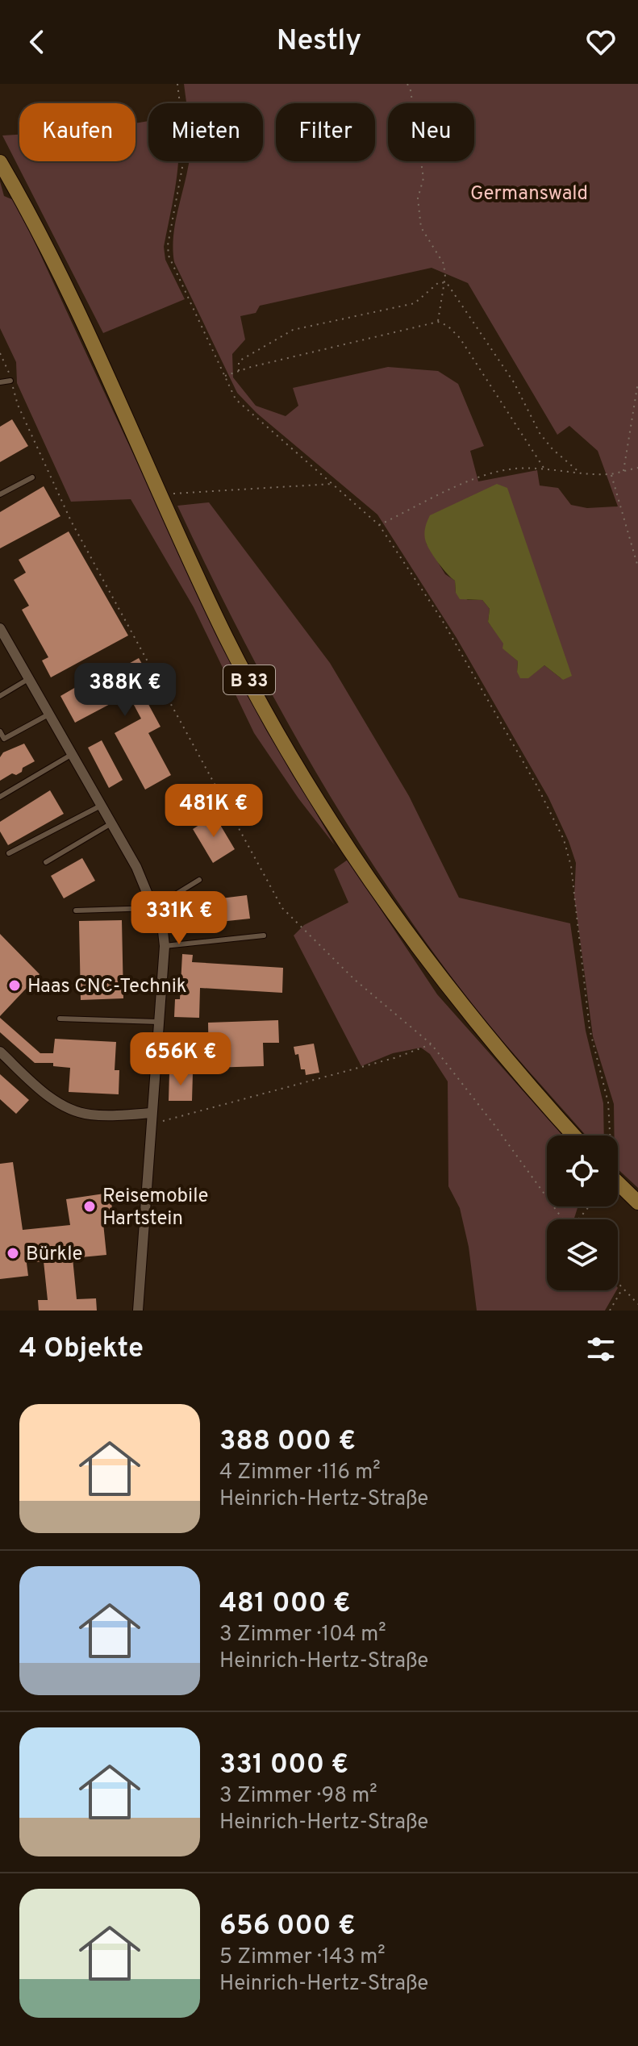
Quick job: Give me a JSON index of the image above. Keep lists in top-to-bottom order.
{
  "streets": {
    "main road": ["B 33"]
  },
  "parks": ["Germanswald"],
  "places": ["Haas CNC-Technik", "Reisemobile Hartstein", "Bürkle"],
  "page": {
    "header": "Nestly",
    "chip": [
      "Kaufen",
      "Mieten",
      "Filter",
      "Neu"
    ],
    "price": [
      "388K €",
      "481K €",
      "331K €",
      "656K €"
    ],
    "heading": "4 Objekte",
    "list": [
      {
        "name": "388 000 €",
        "note": "4 Zimmer · 116 m² · Heinrich-Hertz-Straße"
      },
      {
        "name": "481 000 €",
        "note": "3 Zimmer · 104 m² · Heinrich-Hertz-Straße"
      },
      {
        "name": "331 000 €",
        "note": "3 Zimmer · 98 m² · Heinrich-Hertz-Straße"
      },
      {
        "name": "656 000 €",
        "note": "5 Zimmer · 143 m² · Heinrich-Hertz-Straße"
      }
    ]
  }
}
